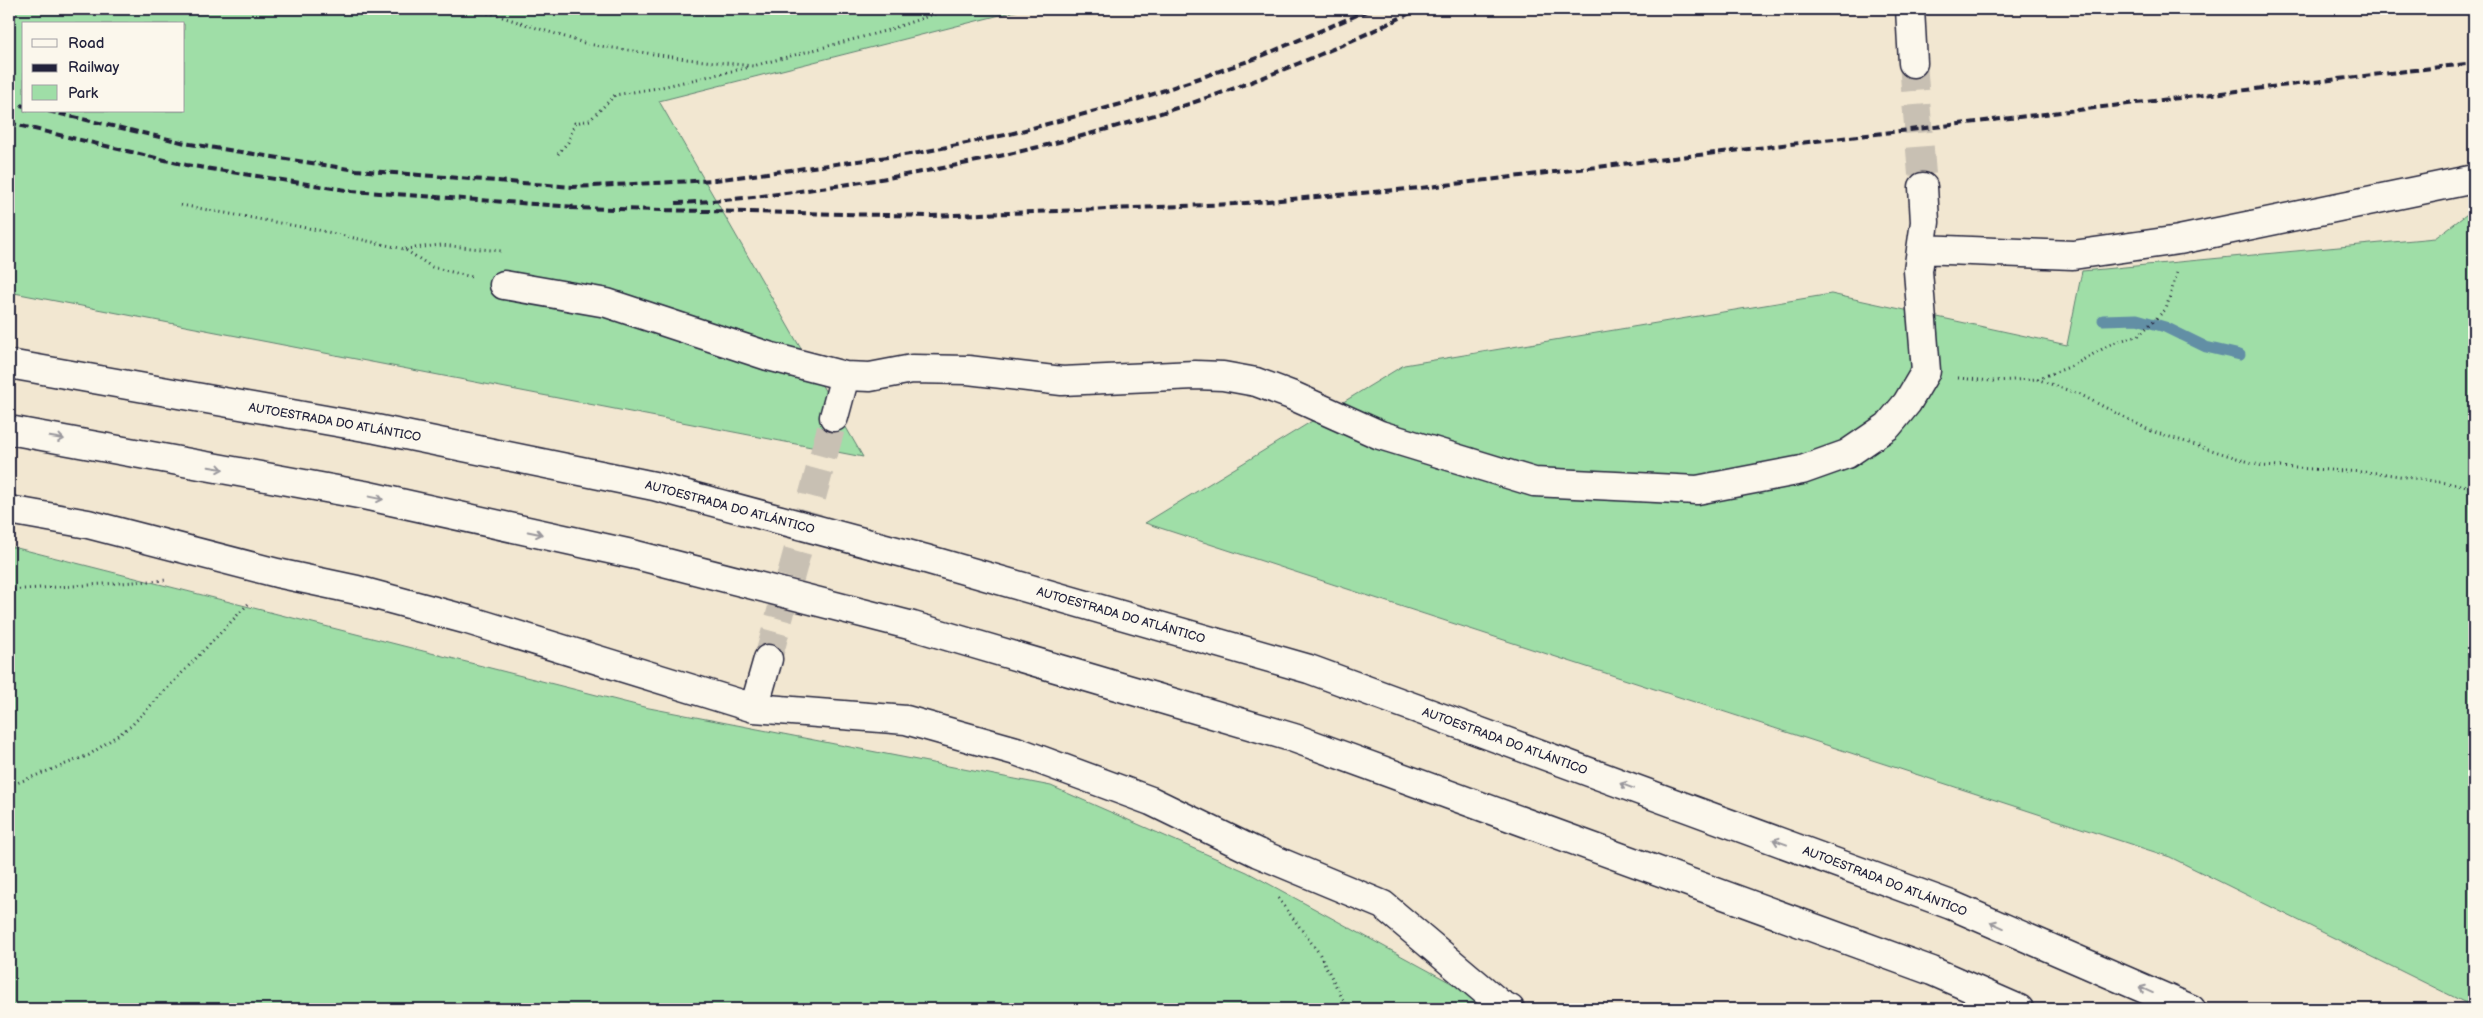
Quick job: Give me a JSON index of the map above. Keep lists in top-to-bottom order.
{
  "streets": {
    "main road": ["AUTOESTRADA DO ATLÁNTICO"]
  },
  "legend": ["Road", "Railway", "Park"]
}
